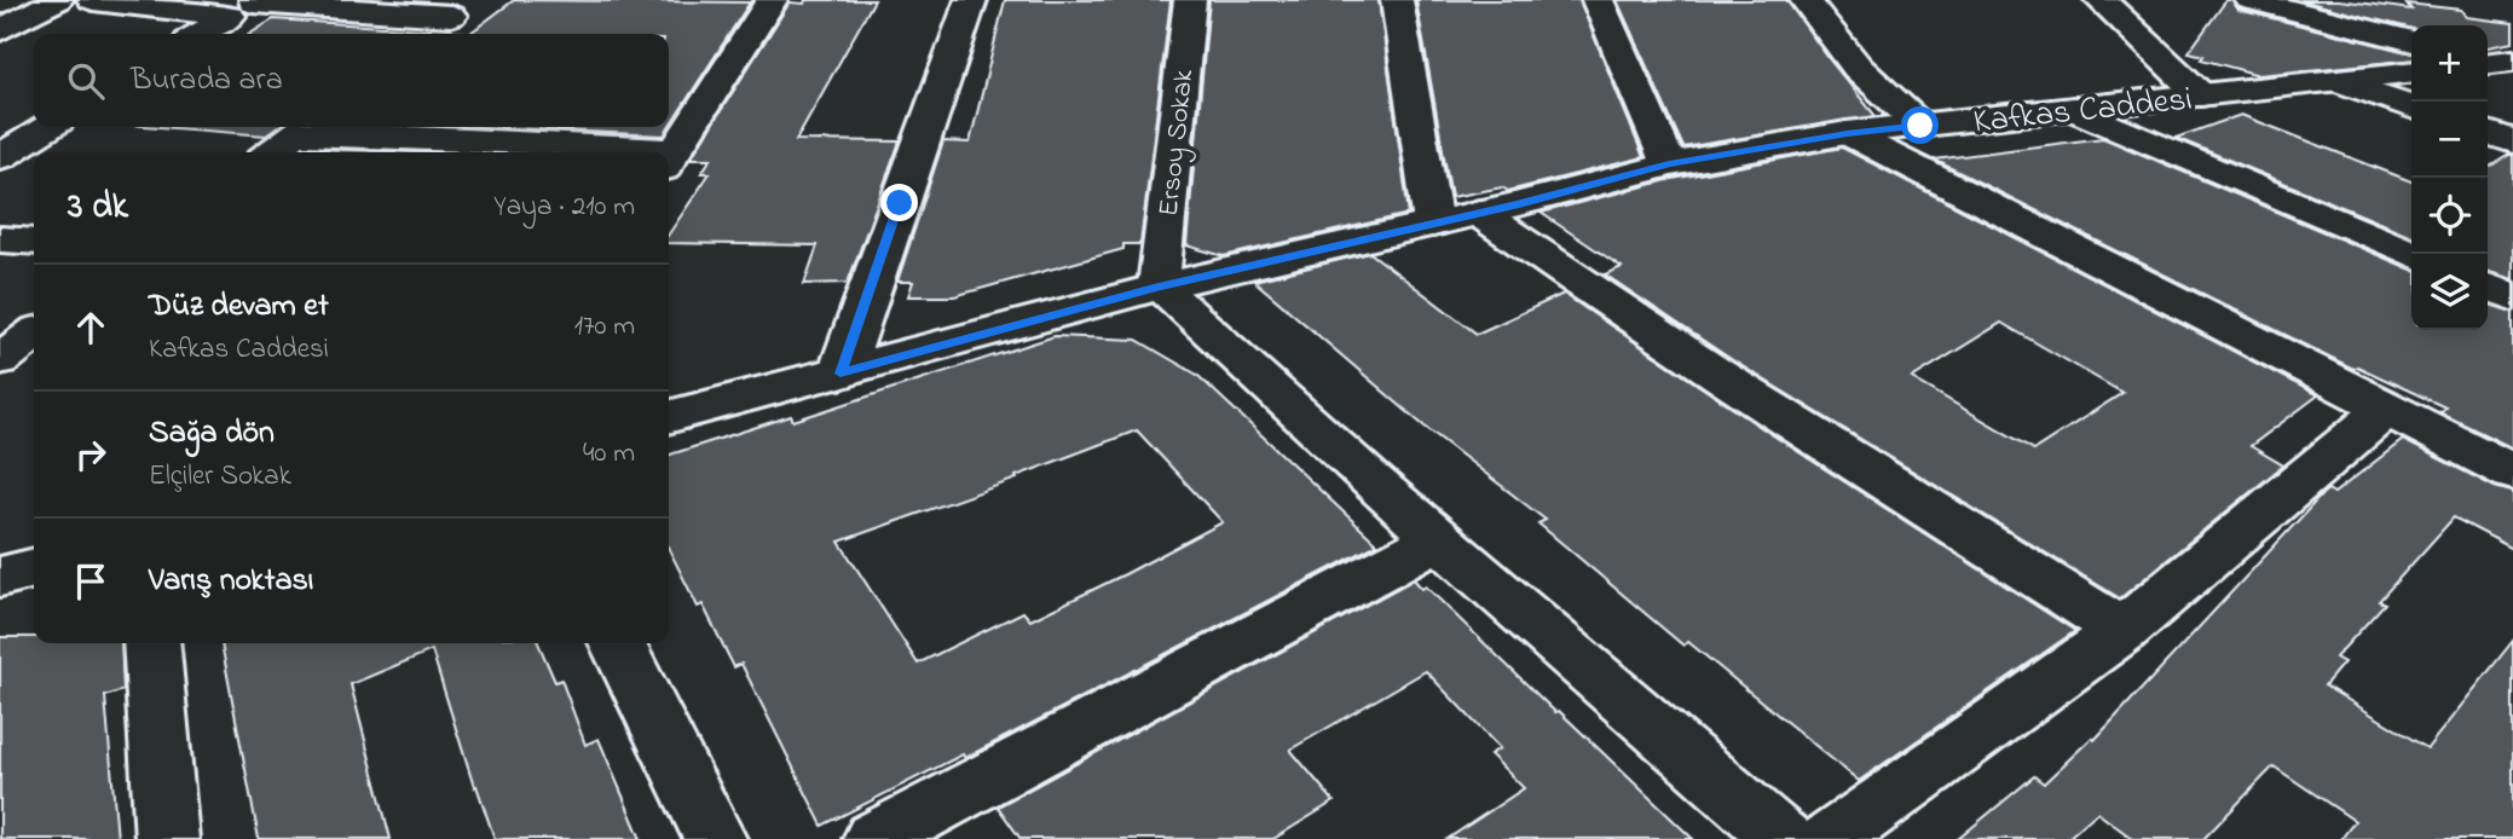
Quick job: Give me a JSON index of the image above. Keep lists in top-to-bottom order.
{
  "streets": {
    "street": ["Kafkas Caddesi", "Ersoy Sokak"]
  },
  "crossings": [
    ["Kafkas Caddesi", "Ersoy Sokak"]
  ],
  "page": {
    "map_buttons": ["+", "−"],
    "search": "Burada ara",
    "heading": ["3 dk", "Yaya · 210 m"],
    "list": [
      ["Düz devam et", "Kafkas Caddesi", "170 m"],
      ["Sağa dön", "Elçiler Sokak", "40 m"],
      "Varış noktası"
    ]
  }
}
